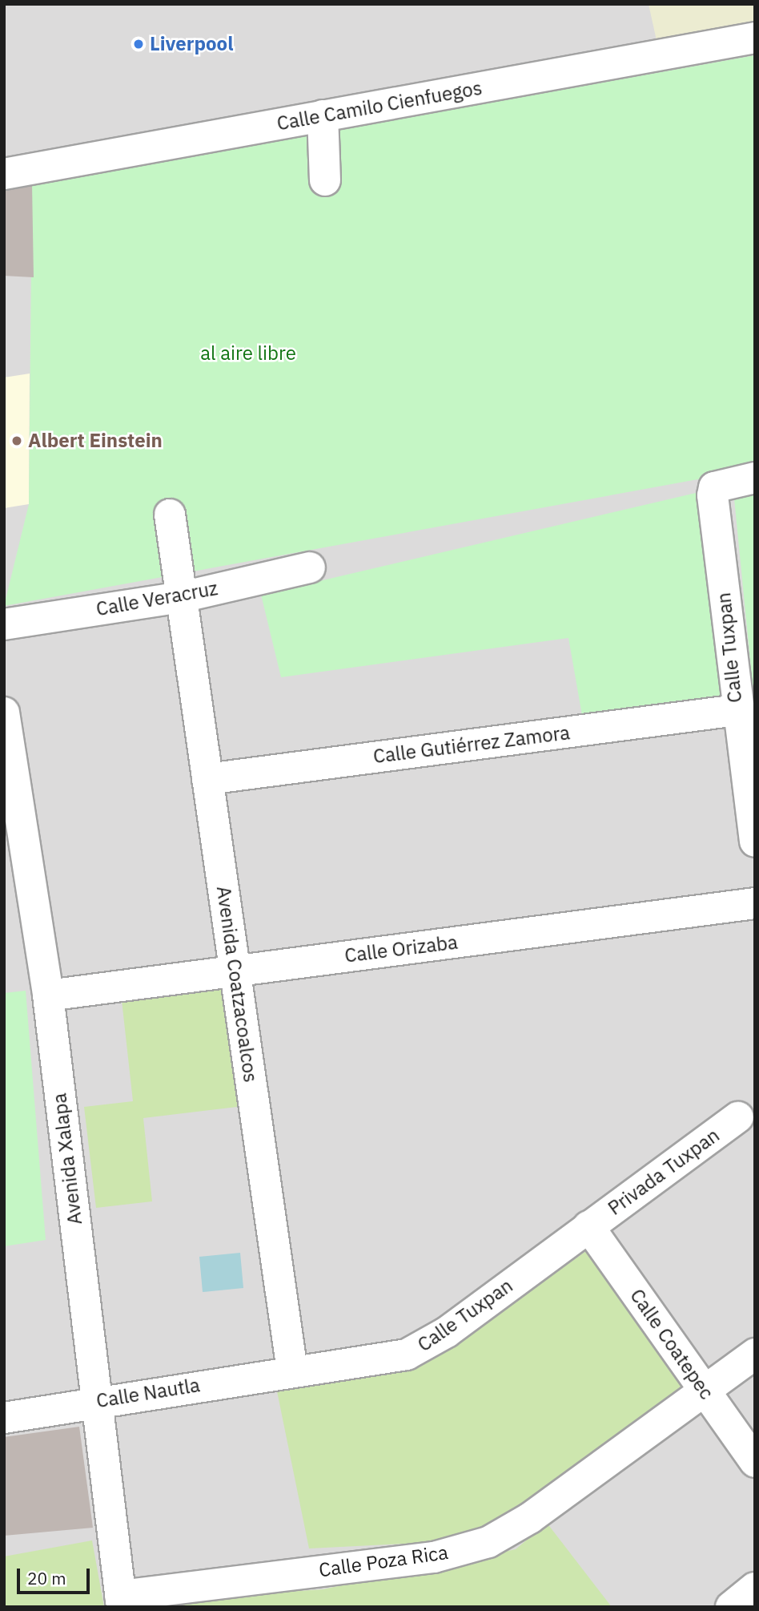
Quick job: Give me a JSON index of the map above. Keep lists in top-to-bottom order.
{
  "streets": {
    "street": [
      "Calle Camilo Cienfuegos",
      "Calle Veracruz",
      "Calle Tuxpan",
      "Calle Gutiérrez Zamora",
      "Calle Orizaba",
      "Avenida Coatzacoalcos",
      "Avenida Xalapa",
      "Privada Tuxpan",
      "Calle Coatepec",
      "Calle Nautla",
      "Calle Poza Rica"
    ]
  },
  "crossings": [
    ["Calle Veracruz", "Avenida Coatzacoalcos"],
    ["Calle Tuxpan", "Calle Gutiérrez Zamora"],
    ["Calle Tuxpan", "Avenida Coatzacoalcos"],
    ["Calle Tuxpan", "Privada Tuxpan"],
    ["Calle Tuxpan", "Calle Coatepec"],
    ["Calle Tuxpan", "Calle Nautla"],
    ["Calle Gutiérrez Zamora", "Avenida Coatzacoalcos"],
    ["Calle Orizaba", "Avenida Coatzacoalcos"],
    ["Calle Orizaba", "Avenida Xalapa"],
    ["Avenida Coatzacoalcos", "Calle Nautla"],
    ["Avenida Xalapa", "Calle Nautla"],
    ["Avenida Xalapa", "Calle Poza Rica"],
    ["Privada Tuxpan", "Calle Coatepec"],
    ["Calle Coatepec", "Calle Poza Rica"]
  ],
  "parks": ["al aire libre"],
  "places": ["Liverpool", "Albert Einstein"],
  "scale_bar": "20 m"
}
